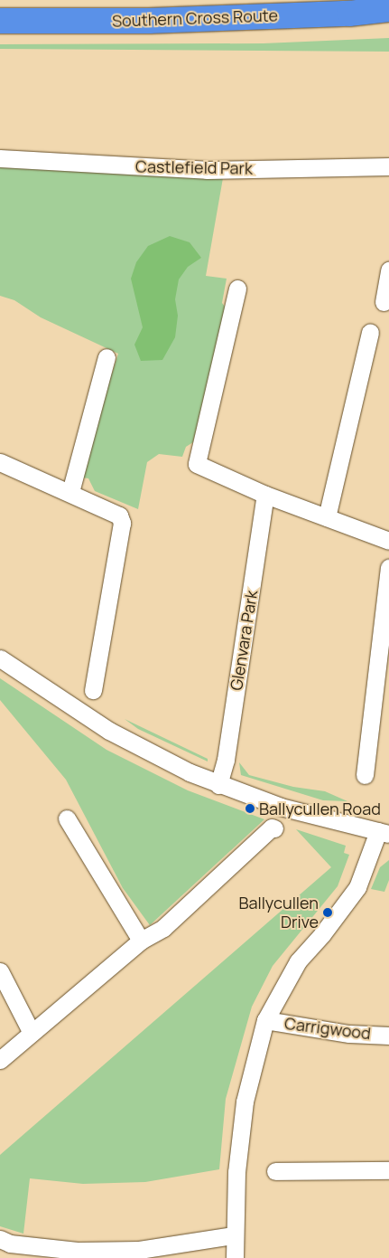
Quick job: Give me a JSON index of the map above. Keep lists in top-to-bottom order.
{
  "streets": {
    "highway": ["Southern Cross Route"],
    "street": ["Castlefield Park", "Glenvara Park", "Carrigwood"]
  },
  "places": ["Ballycullen Road", "Ballycullen Drive"]
}
